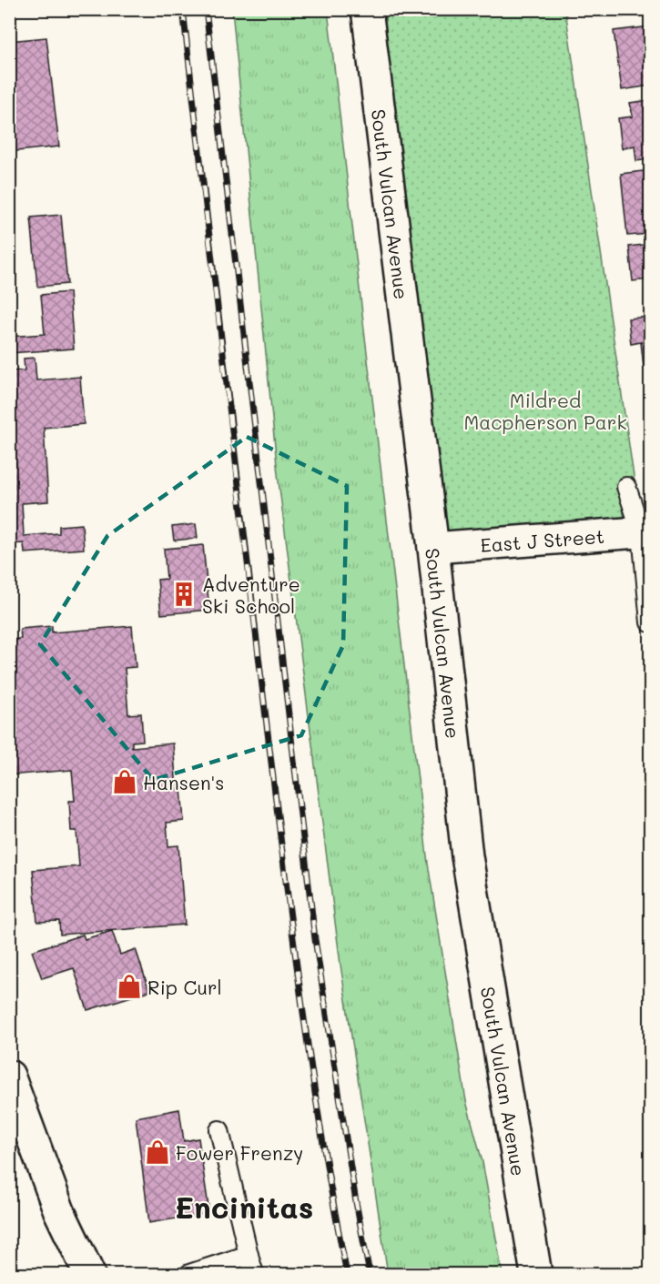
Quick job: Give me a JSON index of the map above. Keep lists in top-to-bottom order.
{
  "streets": {
    "main road": ["South Vulcan Avenue", "East J Street"]
  },
  "crossings": [
    ["South Vulcan Avenue", "East J Street"]
  ],
  "districts": ["Encinitas"],
  "parks": ["Mildred Macpherson Park"],
  "places": {
    "building": ["Adventure Ski School"],
    "shop": ["Hansen's", "Rip Curl", "Fower Frenzy"]
  }
}
